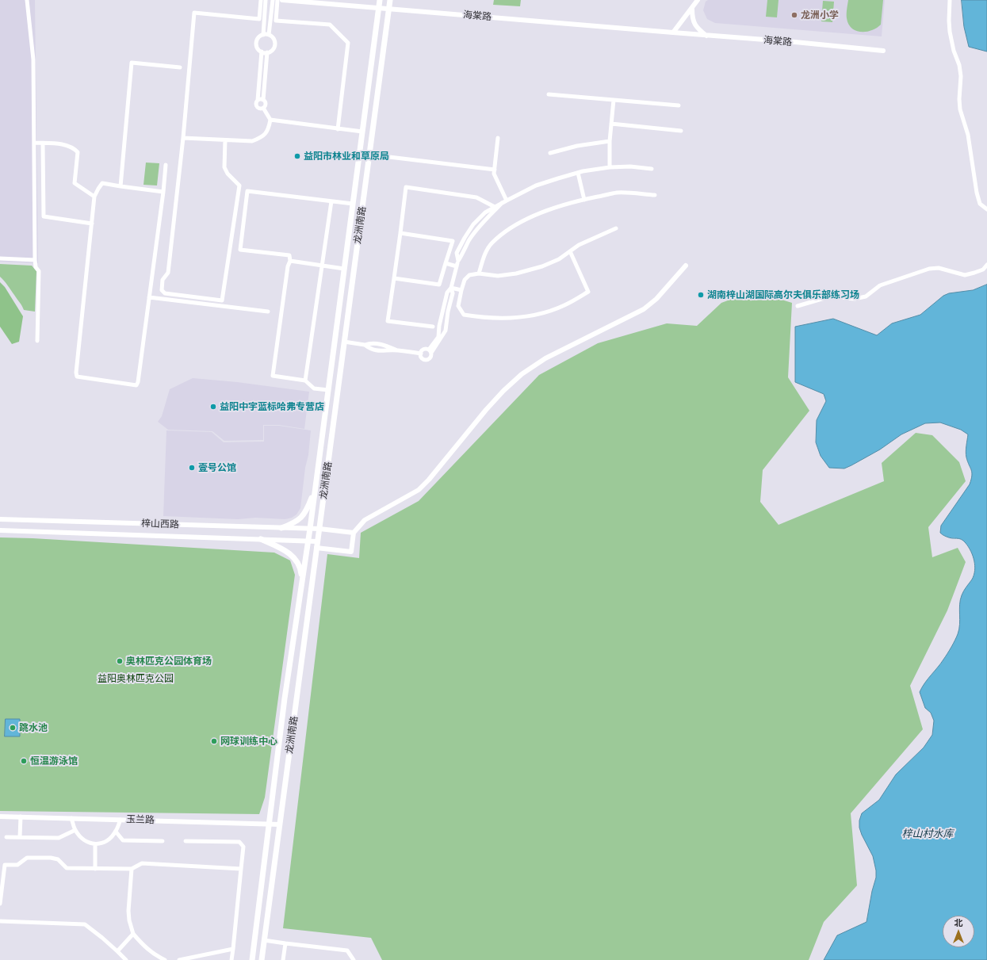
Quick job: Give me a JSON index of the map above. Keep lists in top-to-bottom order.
{
  "streets": {
    "main road": ["龙洲南路"],
    "street": ["海棠路", "梓山西路", "玉兰路"]
  },
  "crossings": [
    ["海棠路", "龙洲南路"],
    ["龙洲南路", "梓山西路"],
    ["龙洲南路", "玉兰路"]
  ],
  "water": ["梓山村水库"],
  "parks": ["益阳奥林匹克公园"],
  "places": [
    "龙洲小学",
    "益阳市林业和草原局",
    "湖南梓山湖国际高尔夫俱乐部练习场",
    "益阳中宇蓝标哈弗专营店",
    "壹号公馆",
    "奥林匹克公园体育场",
    "跳水池",
    "网球训练中心",
    "恒温游泳馆"
  ],
  "north": "top"
}
